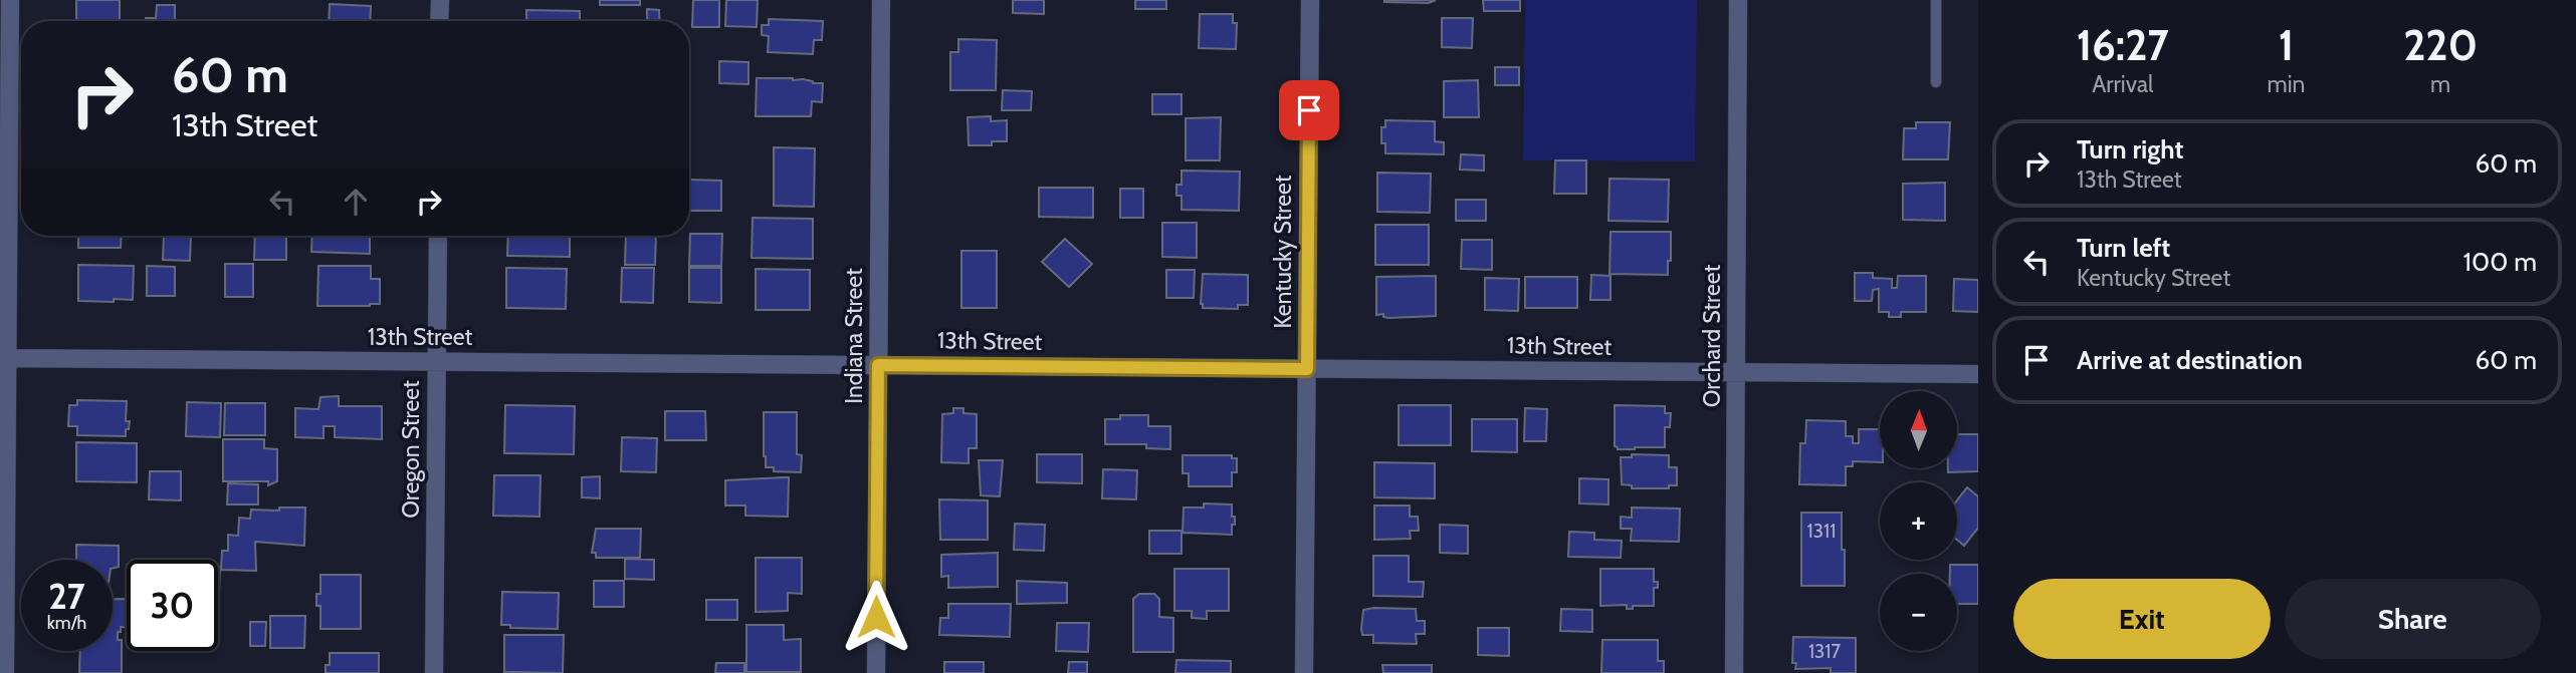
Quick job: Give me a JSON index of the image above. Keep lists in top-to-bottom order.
{
  "streets": {
    "street": [
      "Kentucky Street",
      "Indiana Street",
      "Orchard Street",
      "13th Street",
      "Oregon Street"
    ]
  },
  "crossings": [
    ["Kentucky Street", "13th Street"],
    ["Indiana Street", "13th Street"],
    ["Orchard Street", "13th Street"],
    ["13th Street", "Oregon Street"]
  ],
  "house_numbers": ["1311", "1317"],
  "north": "top",
  "page": {
    "eta": [
      "16:27",
      "Arrival",
      "1",
      "min",
      "220",
      "m"
    ],
    "turn": ["60 m", "13th Street"],
    "list": [
      {
        "name": "Turn right",
        "note": "13th Street",
        "value": "60 m"
      },
      {
        "name": "Turn left",
        "note": "Kentucky Street",
        "value": "100 m"
      },
      {
        "name": "Arrive at destination",
        "value": "60 m"
      }
    ],
    "map_buttons": ["+", "−"],
    "speed": "27 km/h",
    "limit": "30",
    "buttons": ["Exit", "Share"]
  }
}
